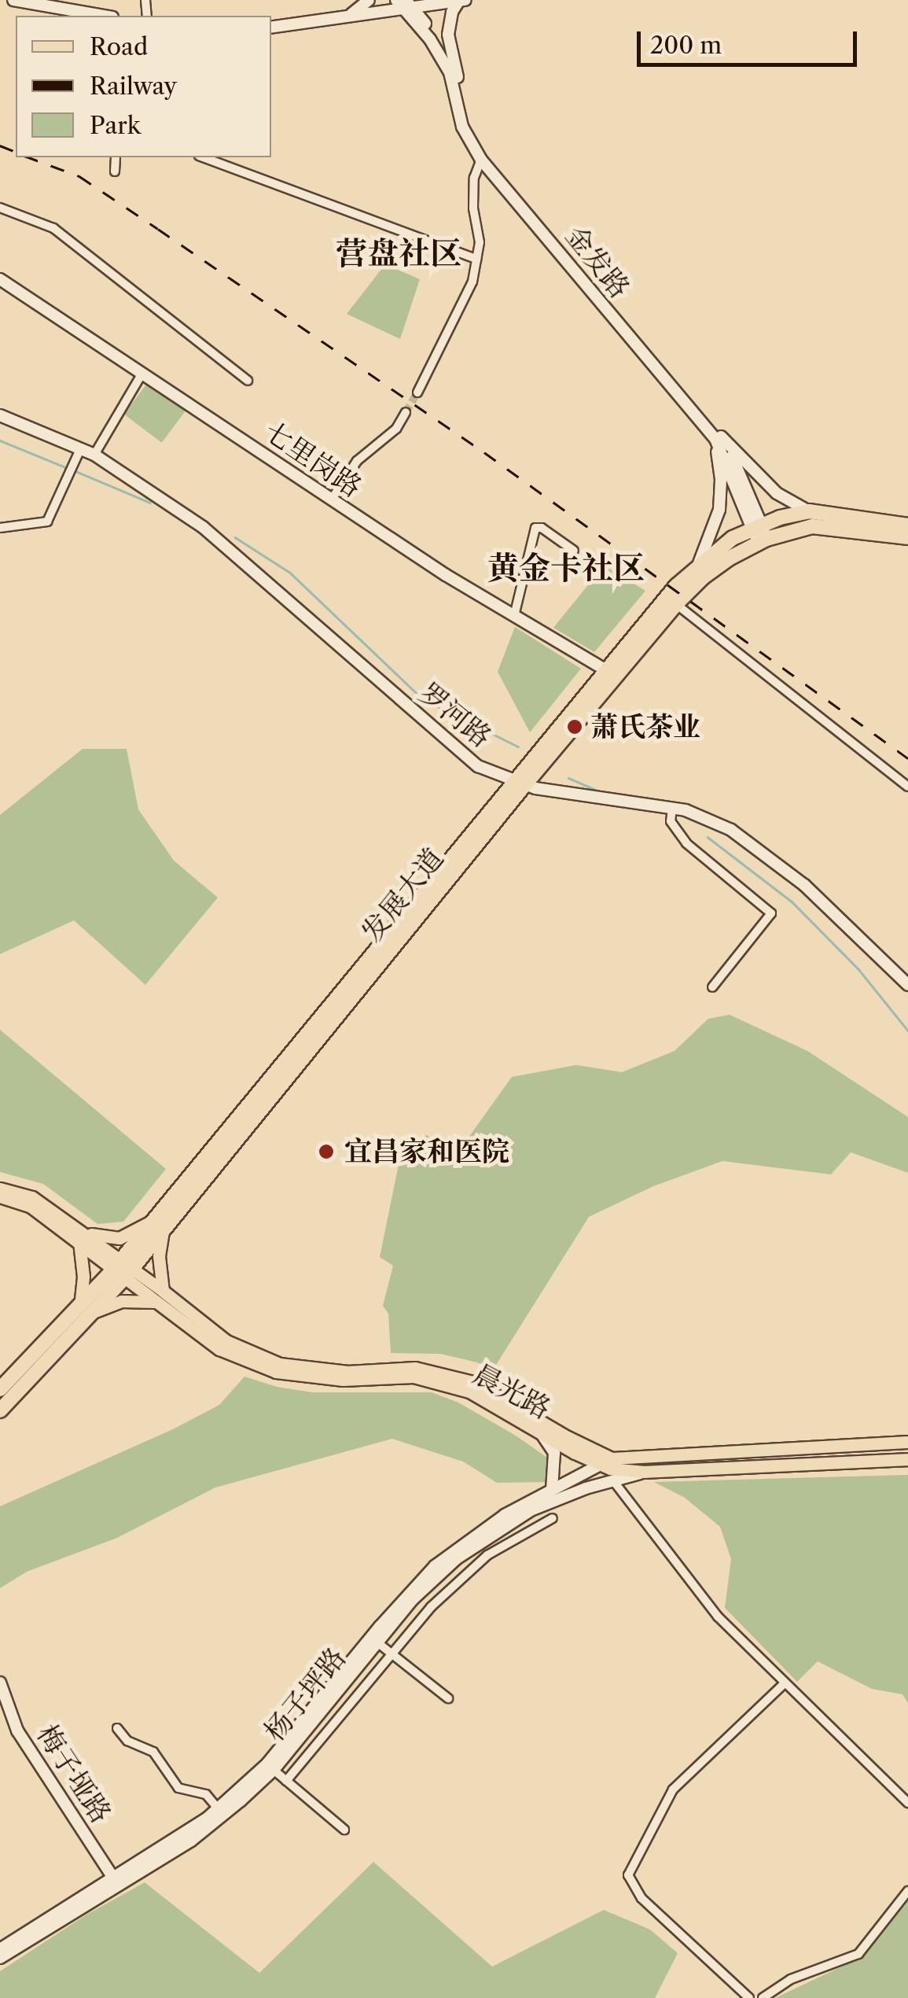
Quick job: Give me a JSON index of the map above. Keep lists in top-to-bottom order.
{
  "streets": {
    "highway": ["发展大道"],
    "main road": [
      "金发路",
      "七里岗路",
      "罗河路",
      "晨光路",
      "杨子坪路",
      "梅子垭路"
    ]
  },
  "crossings": [
    ["金发路", "发展大道"],
    ["七里岗路", "发展大道"],
    ["罗河路", "发展大道"],
    ["发展大道", "晨光路"],
    ["晨光路", "杨子坪路"],
    ["杨子坪路", "梅子垭路"]
  ],
  "districts": ["营盘社区", "黄金卡社区"],
  "places": ["萧氏茶业", "宜昌家和医院"],
  "legend": ["Road", "Railway", "Park"],
  "scale_bar": "200 m"
}
